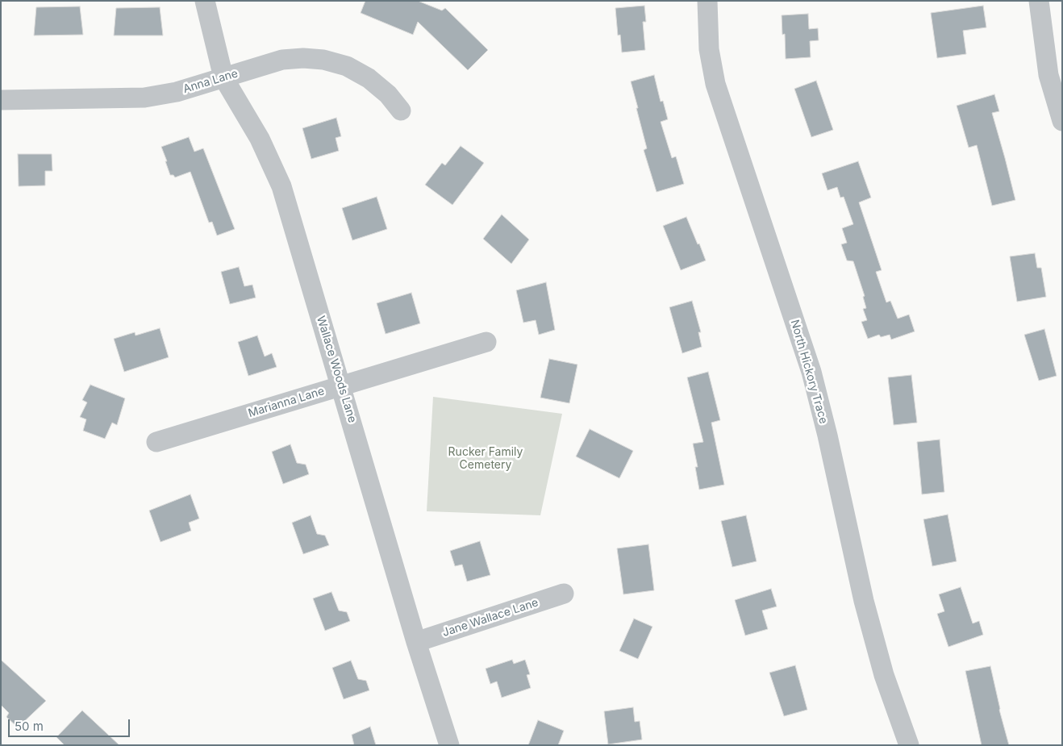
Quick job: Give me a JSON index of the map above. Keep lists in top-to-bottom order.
{
  "streets": {
    "street": [
      "Anna Lane",
      "Wallace Woods Lane",
      "North Hickory Trace",
      "Marianna Lane",
      "Jane Wallace Lane"
    ]
  },
  "crossings": [
    ["Anna Lane", "Wallace Woods Lane"],
    ["Wallace Woods Lane", "Marianna Lane"],
    ["Wallace Woods Lane", "Jane Wallace Lane"]
  ],
  "parks": ["Rucker Family Cemetery"],
  "scale_bar": "50 m"
}
